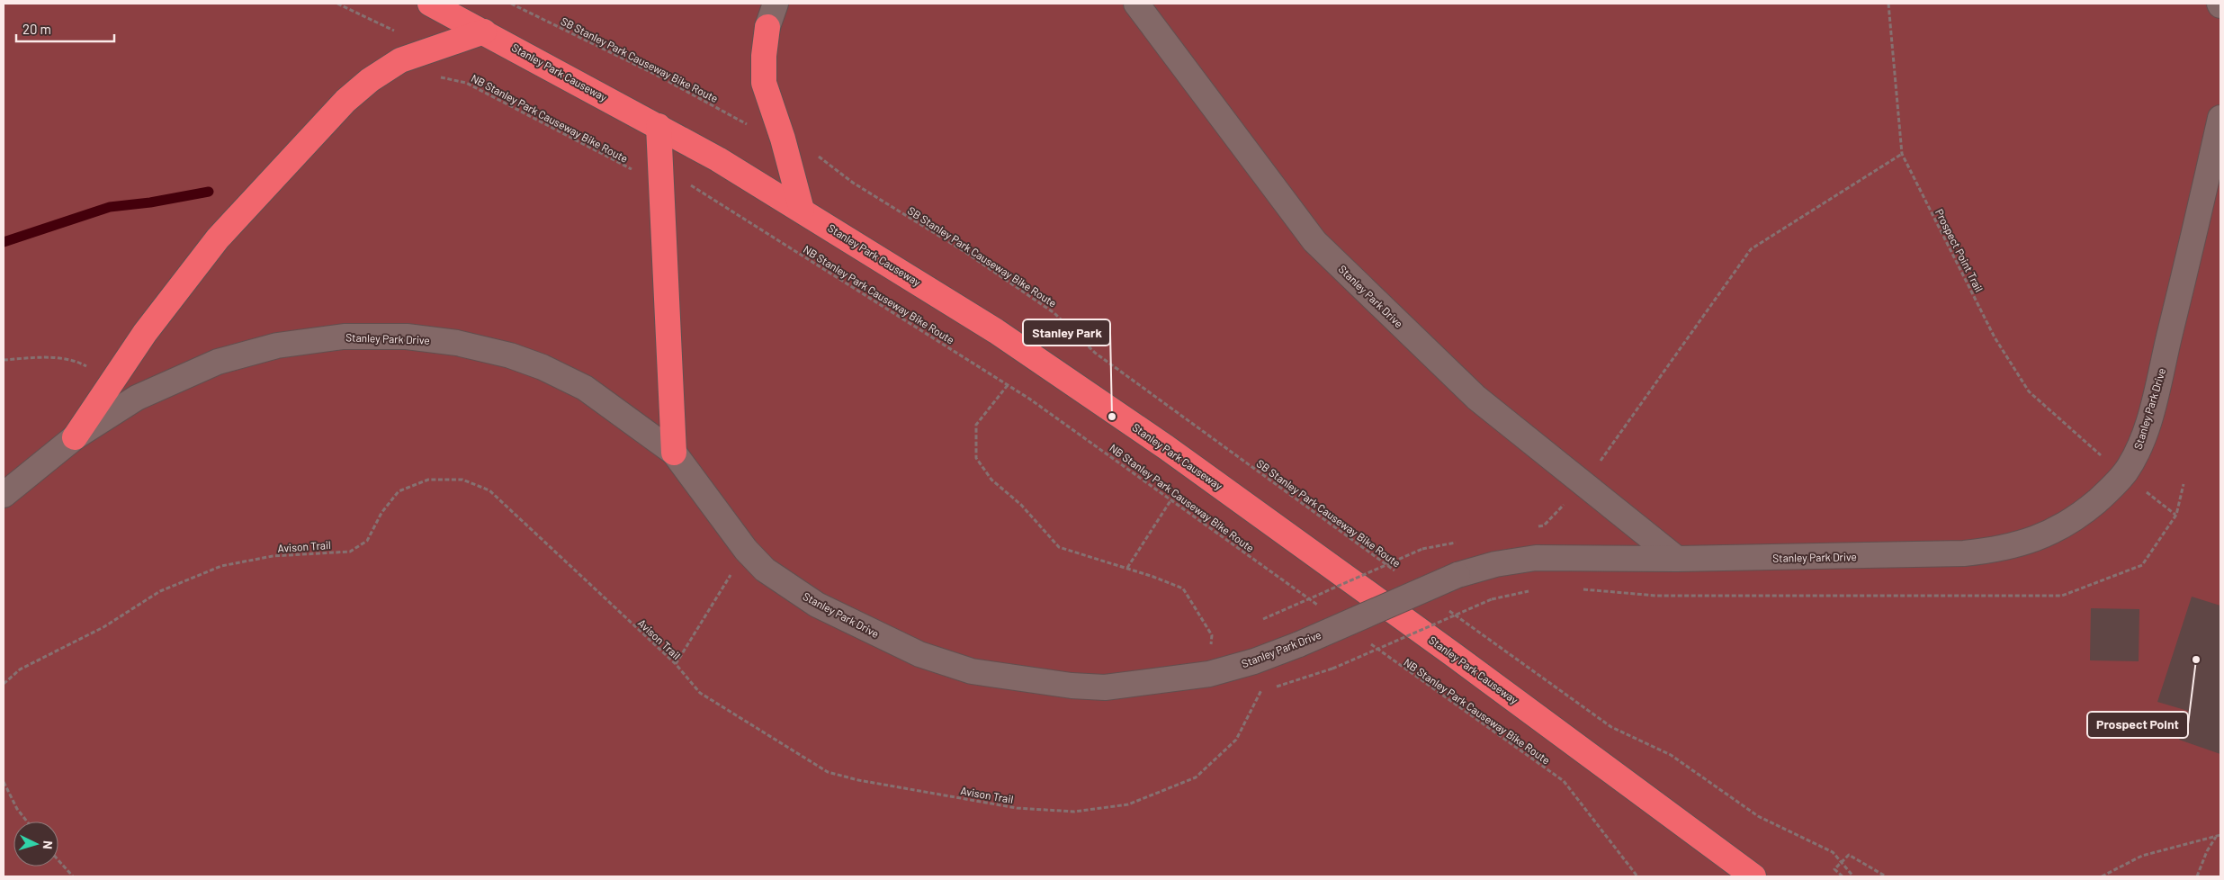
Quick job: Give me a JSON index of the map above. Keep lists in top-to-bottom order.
{
  "streets": {
    "highway": ["Stanley Park Causeway"],
    "street": ["Stanley Park Drive"],
    "path": [
      "SB Stanley Park Causeway Bike Route",
      "NB Stanley Park Causeway Bike Route",
      "Prospect Point Trail",
      "Avison Trail"
    ]
  },
  "places": ["Stanley Park", "Prospect Point"],
  "scale_bar": "20 m",
  "north": "right"
}
